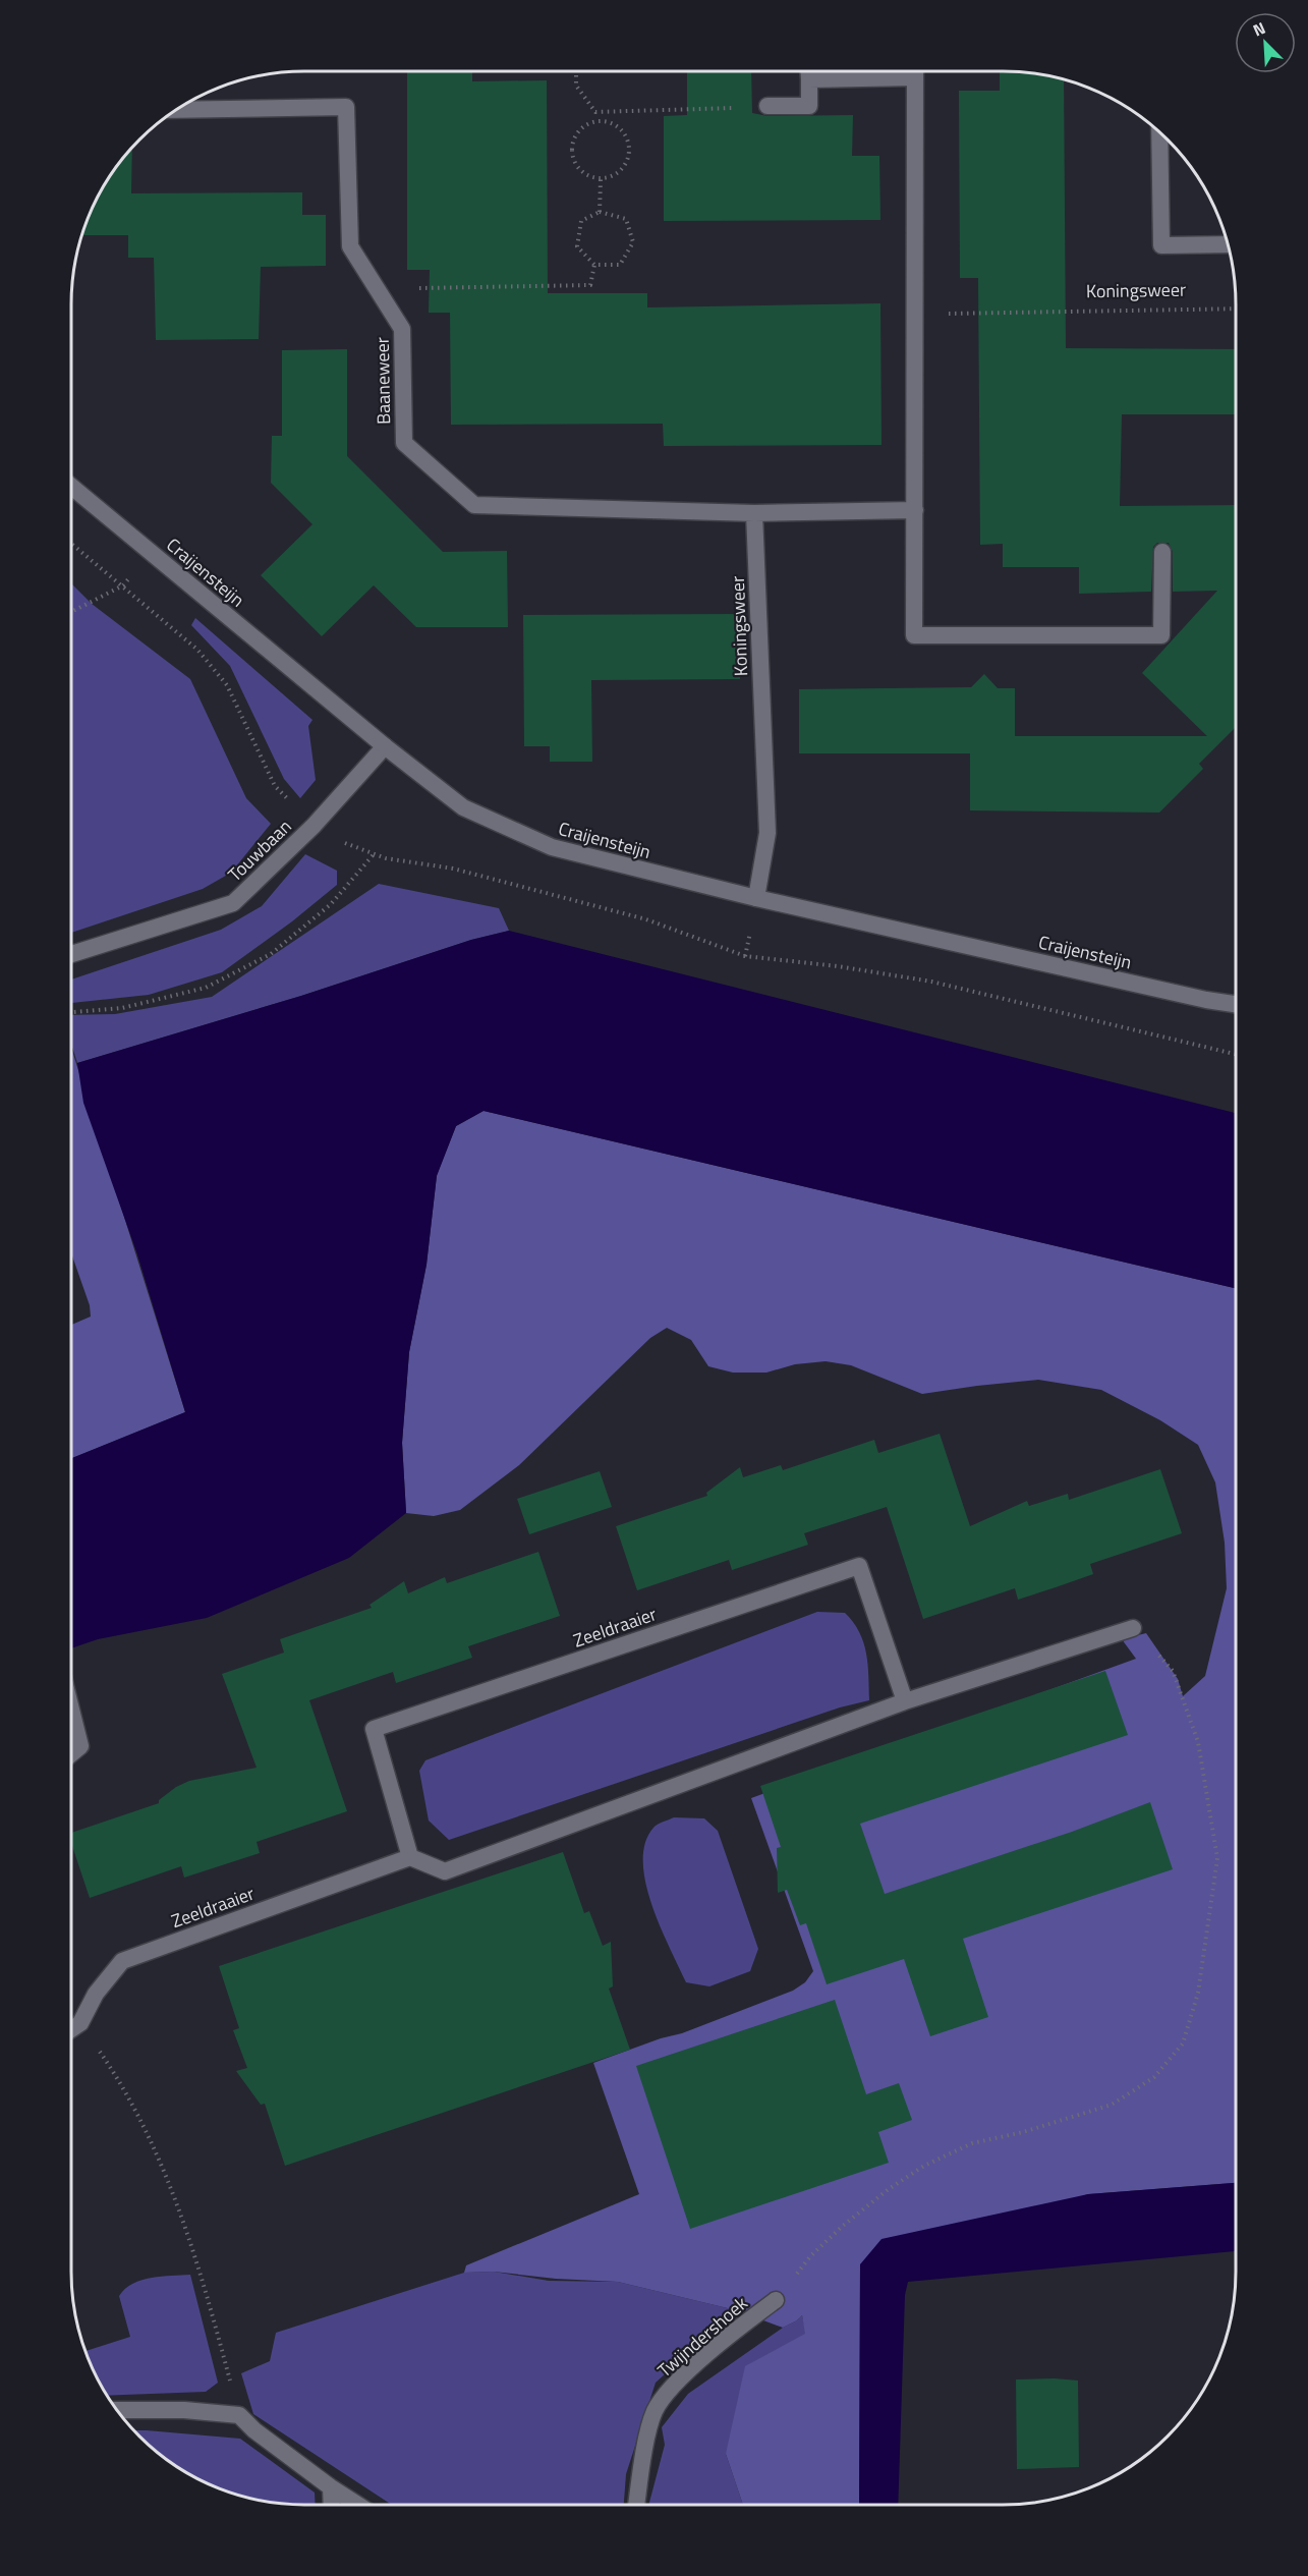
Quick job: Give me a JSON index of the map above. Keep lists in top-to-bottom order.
{
  "streets": {
    "street": [
      "Koningsweer",
      "Baaneweer",
      "Craijensteijn",
      "Touwbaan",
      "Zeeldraaier",
      "Twijndershoek"
    ]
  },
  "crossings": [
    ["Koningsweer", "Baaneweer"],
    ["Koningsweer", "Craijensteijn"],
    ["Craijensteijn", "Touwbaan"]
  ],
  "north": "top left"
}
